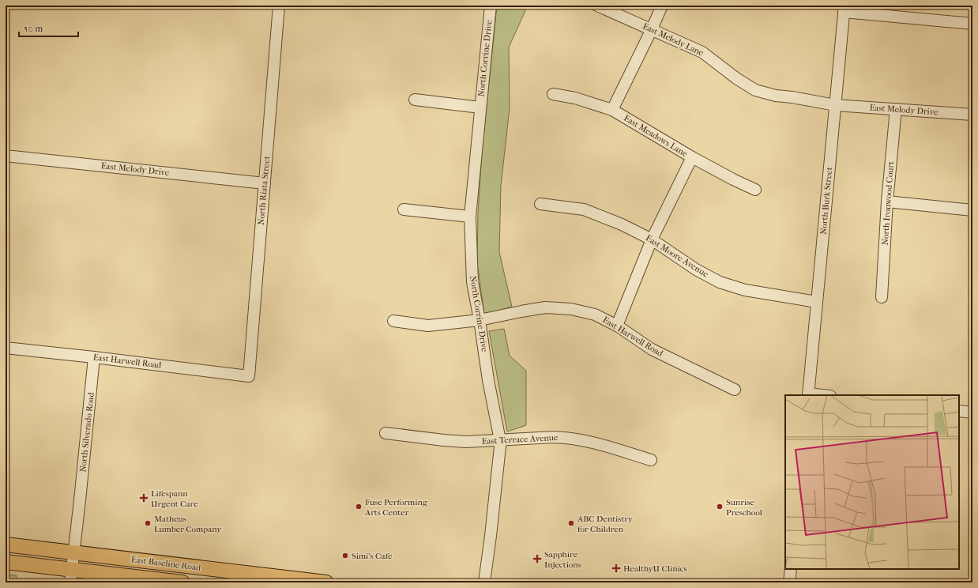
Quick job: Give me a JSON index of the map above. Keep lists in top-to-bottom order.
{
  "streets": {
    "main road": ["East Baseline Road"],
    "street": [
      "East Melody Lane",
      "North Corrine Drive",
      "East Melody Drive",
      "East Meadows Lane",
      "North Riata Street",
      "North Burk Street",
      "North Ironwood Court",
      "East Moore Avenue",
      "East Harwell Road",
      "North Silverado Road",
      "East Terrace Avenue"
    ]
  },
  "crossings": [
    ["East Melody Lane", "East Melody Drive"],
    ["East Melody Lane", "North Burk Street"],
    ["North Corrine Drive", "East Harwell Road"],
    ["North Corrine Drive", "East Terrace Avenue"],
    ["East Melody Drive", "North Riata Street"],
    ["East Melody Drive", "North Burk Street"],
    ["East Melody Drive", "North Ironwood Court"],
    ["North Riata Street", "East Harwell Road"],
    ["North Burk Street", "East Moore Avenue"],
    ["East Harwell Road", "North Silverado Road"],
    ["North Silverado Road", "East Baseline Road"]
  ],
  "places": {
    "health": ["Lifespann Urgent Care", "Sapphire Injections", "HealthyU Clinics"],
    "other": [
      "Fuse Performing Arts Center",
      "Sunrise Preschool",
      "Matheus Lumber Company",
      "ABC Dentistry for Children",
      "Simi's Cafe"
    ]
  },
  "scale_bar": "50 m"
}
